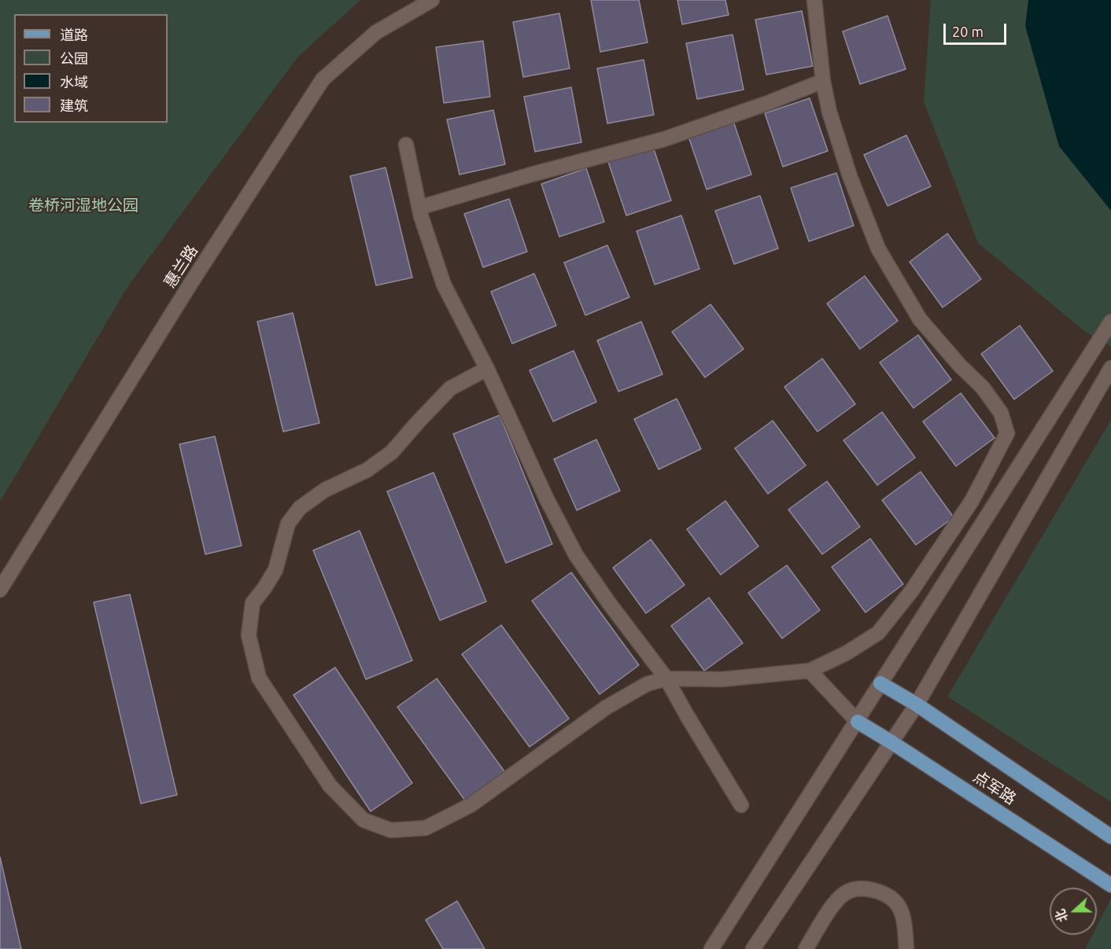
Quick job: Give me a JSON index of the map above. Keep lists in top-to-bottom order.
{
  "streets": {
    "main road": ["点军路"],
    "street": ["惠兰路"]
  },
  "parks": ["卷桥河湿地公园"],
  "legend": [
    "道路",
    "公园",
    "水域",
    "建筑"
  ],
  "scale_bar": "20 m",
  "north": "left"
}
